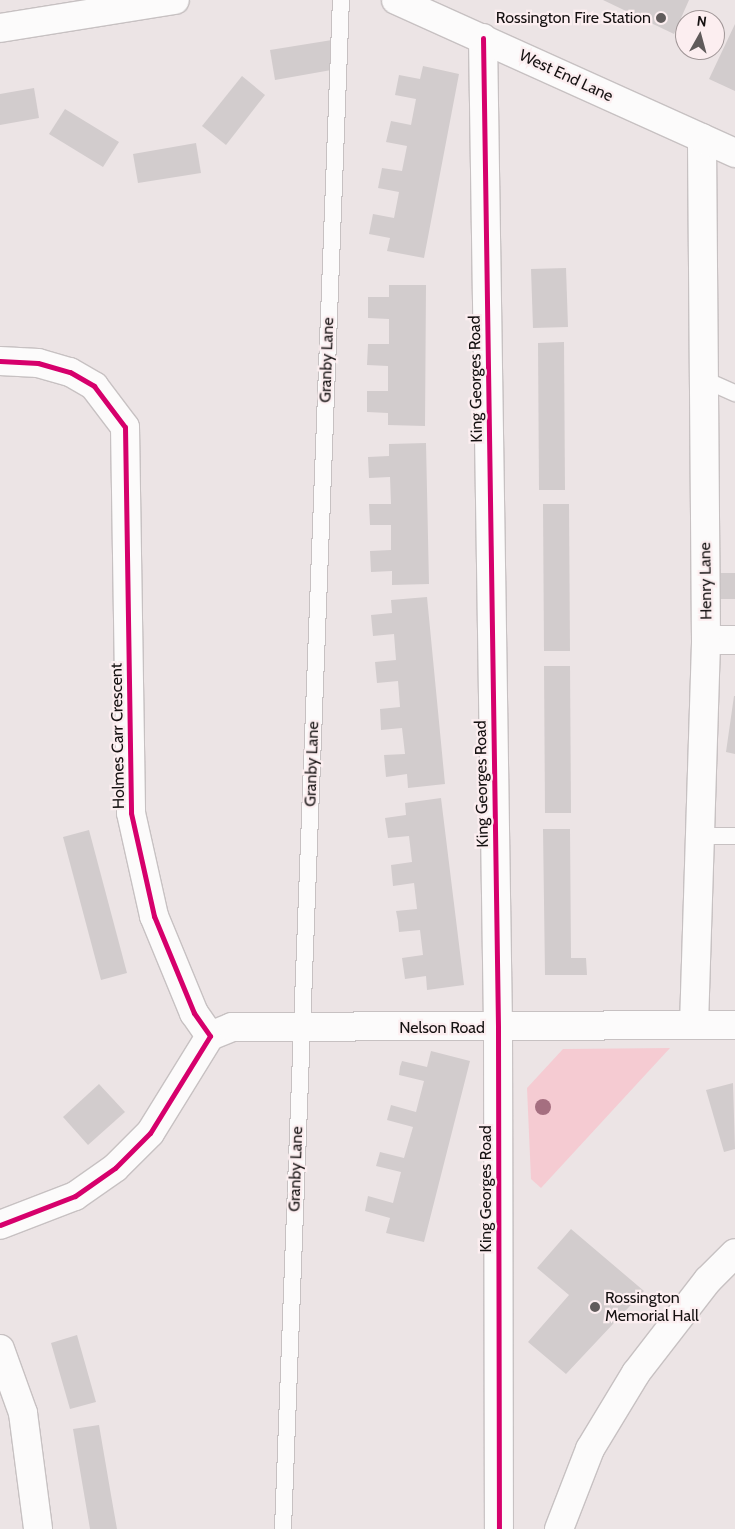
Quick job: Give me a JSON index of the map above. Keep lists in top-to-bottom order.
{
  "streets": {
    "street": [
      "West End Lane",
      "King Georges Road",
      "Henry Lane",
      "Holmes Carr Crescent",
      "Nelson Road"
    ],
    "lane": ["Granby Lane"]
  },
  "crossings": [
    ["West End Lane", "King Georges Road"],
    ["West End Lane", "Henry Lane"],
    ["Granby Lane", "Nelson Road"],
    ["King Georges Road", "Nelson Road"],
    ["Henry Lane", "Nelson Road"],
    ["Holmes Carr Crescent", "Nelson Road"]
  ],
  "places": ["Rossington Fire Station", "Rossington Memorial Hall"],
  "north": "top"
}
